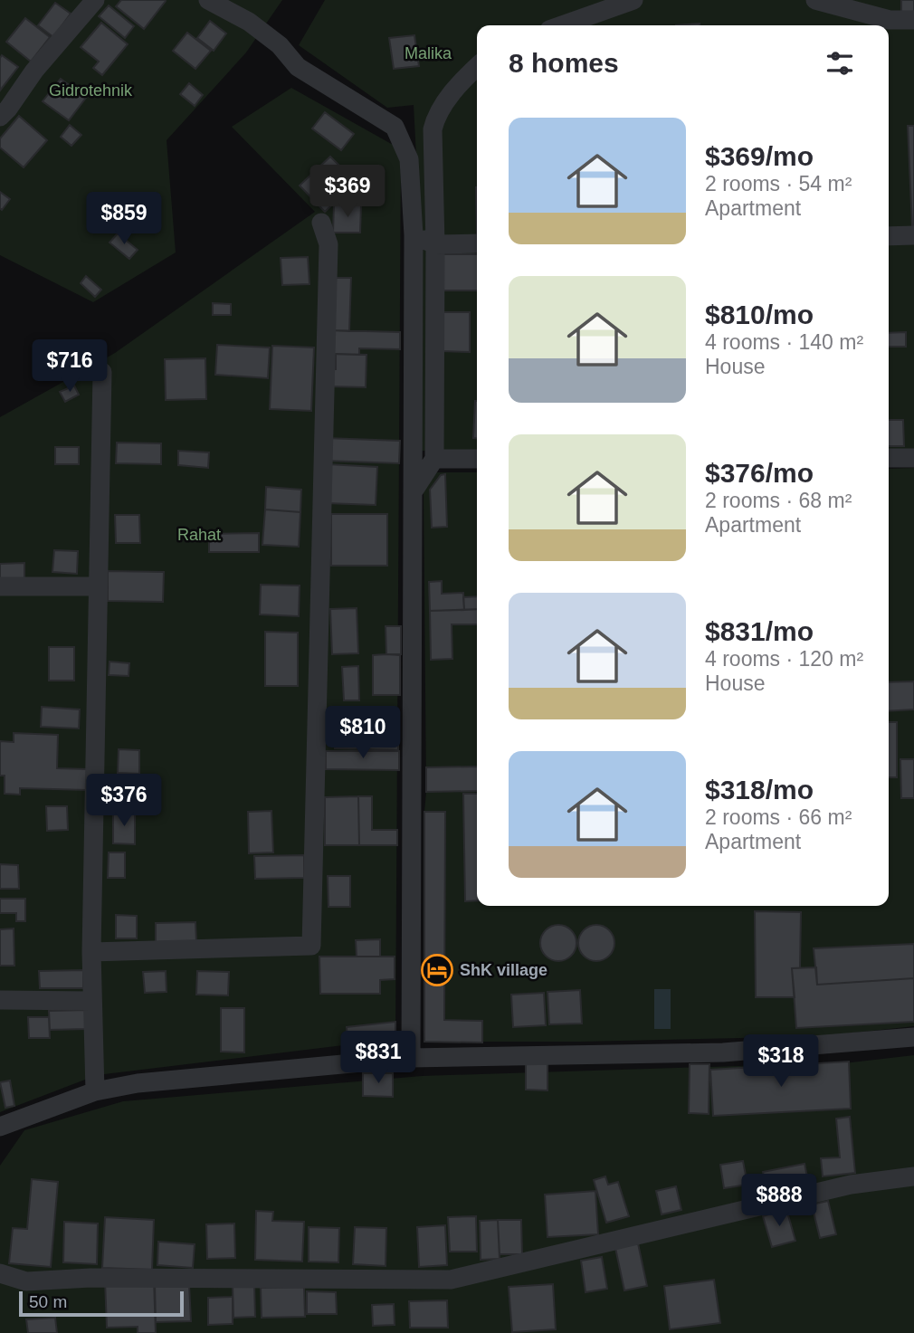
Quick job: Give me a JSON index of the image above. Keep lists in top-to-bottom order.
{
  "parks": ["Malika", "Gidrotehnik", "Rahat"],
  "places": {
    "hotel": ["ShK village"]
  },
  "scale_bar": "50 m",
  "page": {
    "heading": "8 homes",
    "list": [
      {
        "name": "$369/mo",
        "note": "2 rooms · 54 m² · Apartment"
      },
      {
        "name": "$810/mo",
        "note": "4 rooms · 140 m² · House"
      },
      {
        "name": "$376/mo",
        "note": "2 rooms · 68 m² · Apartment"
      },
      {
        "name": "$831/mo",
        "note": "4 rooms · 120 m² · House"
      },
      {
        "name": "$318/mo",
        "note": "2 rooms · 66 m² · Apartment"
      }
    ],
    "price": [
      "$369",
      "$859",
      "$716",
      "$810",
      "$376",
      "$831",
      "$318",
      "$888"
    ],
    "scale": "50 m"
  }
}
